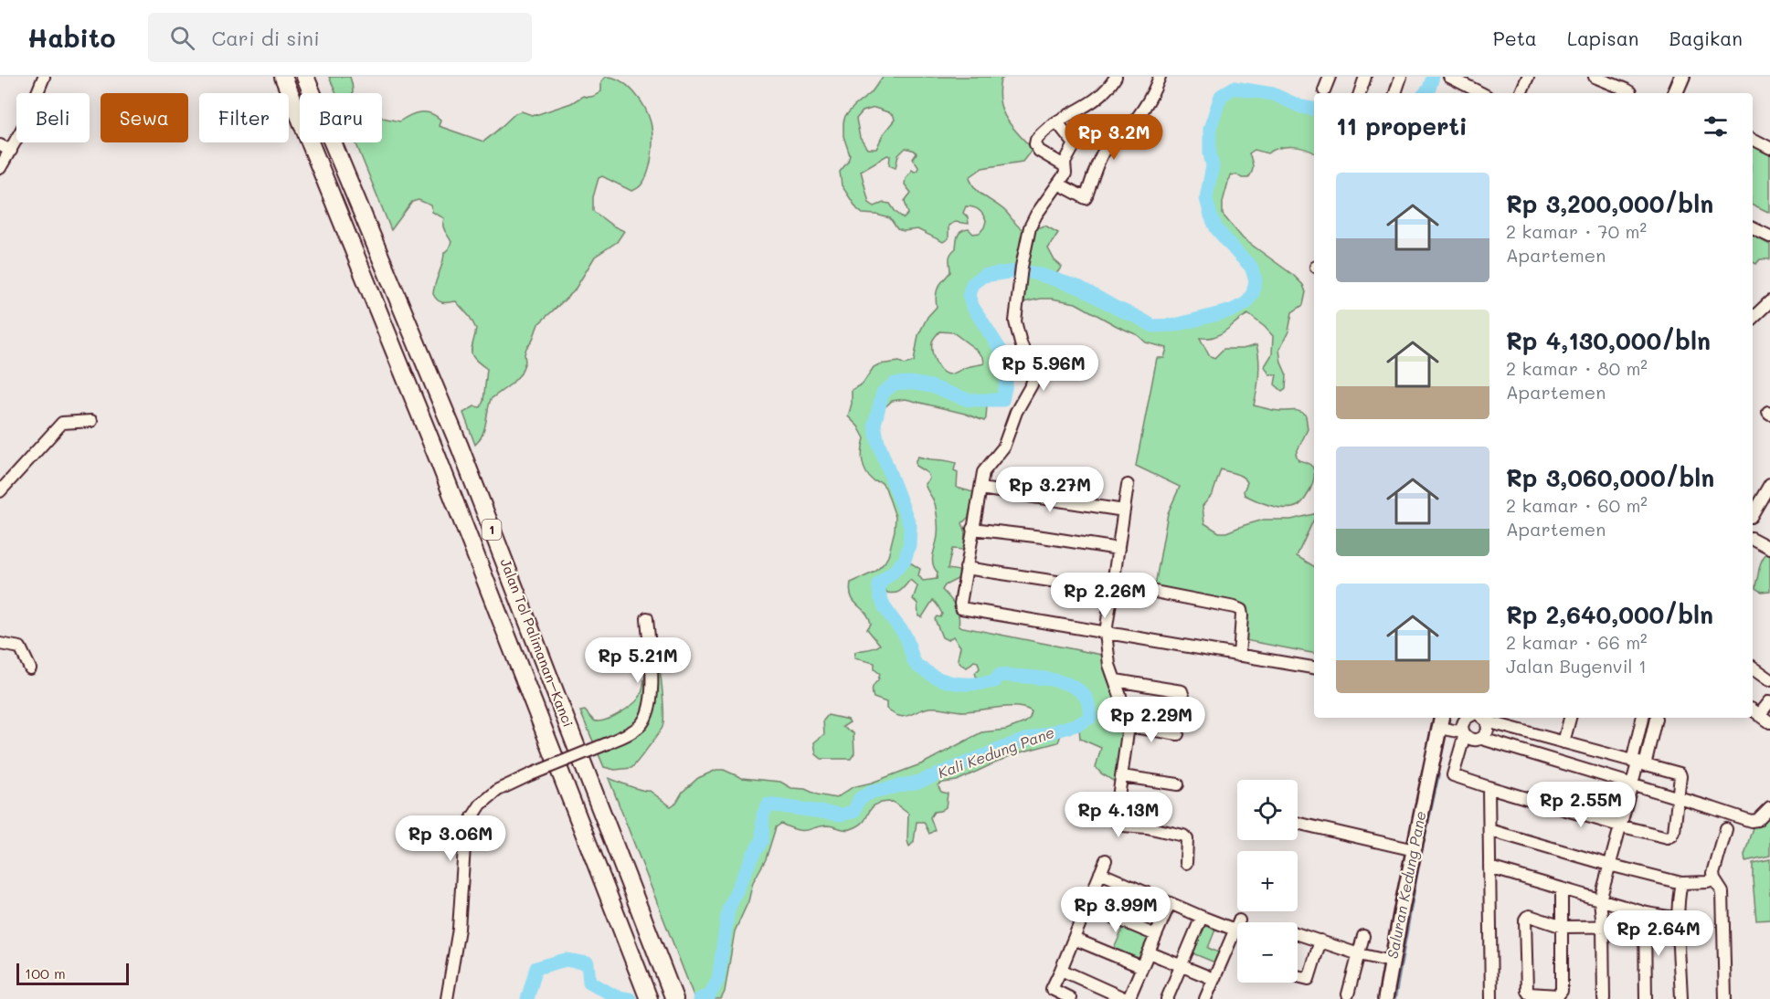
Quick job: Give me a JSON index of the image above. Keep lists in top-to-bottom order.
{
  "streets": {
    "highway": ["1", "Jalan Tol Palimanan–Kanci"]
  },
  "water": ["Kali Kedung Pane", "Saluran Kedung Pane"],
  "scale_bar": "100 m",
  "page": {
    "header": "Habito",
    "search": "Cari di sini",
    "nav": ["Peta", "Lapisan", "Bagikan"],
    "chip": [
      "Beli",
      "Sewa",
      "Filter",
      "Baru"
    ],
    "heading": "11 properti",
    "price": [
      "Rp 3.2M",
      "Rp 5.96M",
      "Rp 3.27M",
      "Rp 2.26M",
      "Rp 5.21M",
      "Rp 2.29M",
      "Rp 2.55M",
      "Rp 4.13M",
      "Rp 3.06M",
      "Rp 3.99M",
      "Rp 2.64M"
    ],
    "list": [
      {
        "name": "Rp 3,200,000/bln",
        "note": "2 kamar · 70 m² · Apartemen"
      },
      {
        "name": "Rp 4,130,000/bln",
        "note": "2 kamar · 80 m² · Apartemen"
      },
      {
        "name": "Rp 3,060,000/bln",
        "note": "2 kamar · 60 m² · Apartemen"
      },
      {
        "name": "Rp 2,640,000/bln",
        "note": "2 kamar · 66 m² · Jalan Bugenvil 1"
      }
    ],
    "map_buttons": ["+", "−"],
    "scale": "100 m"
  }
}
